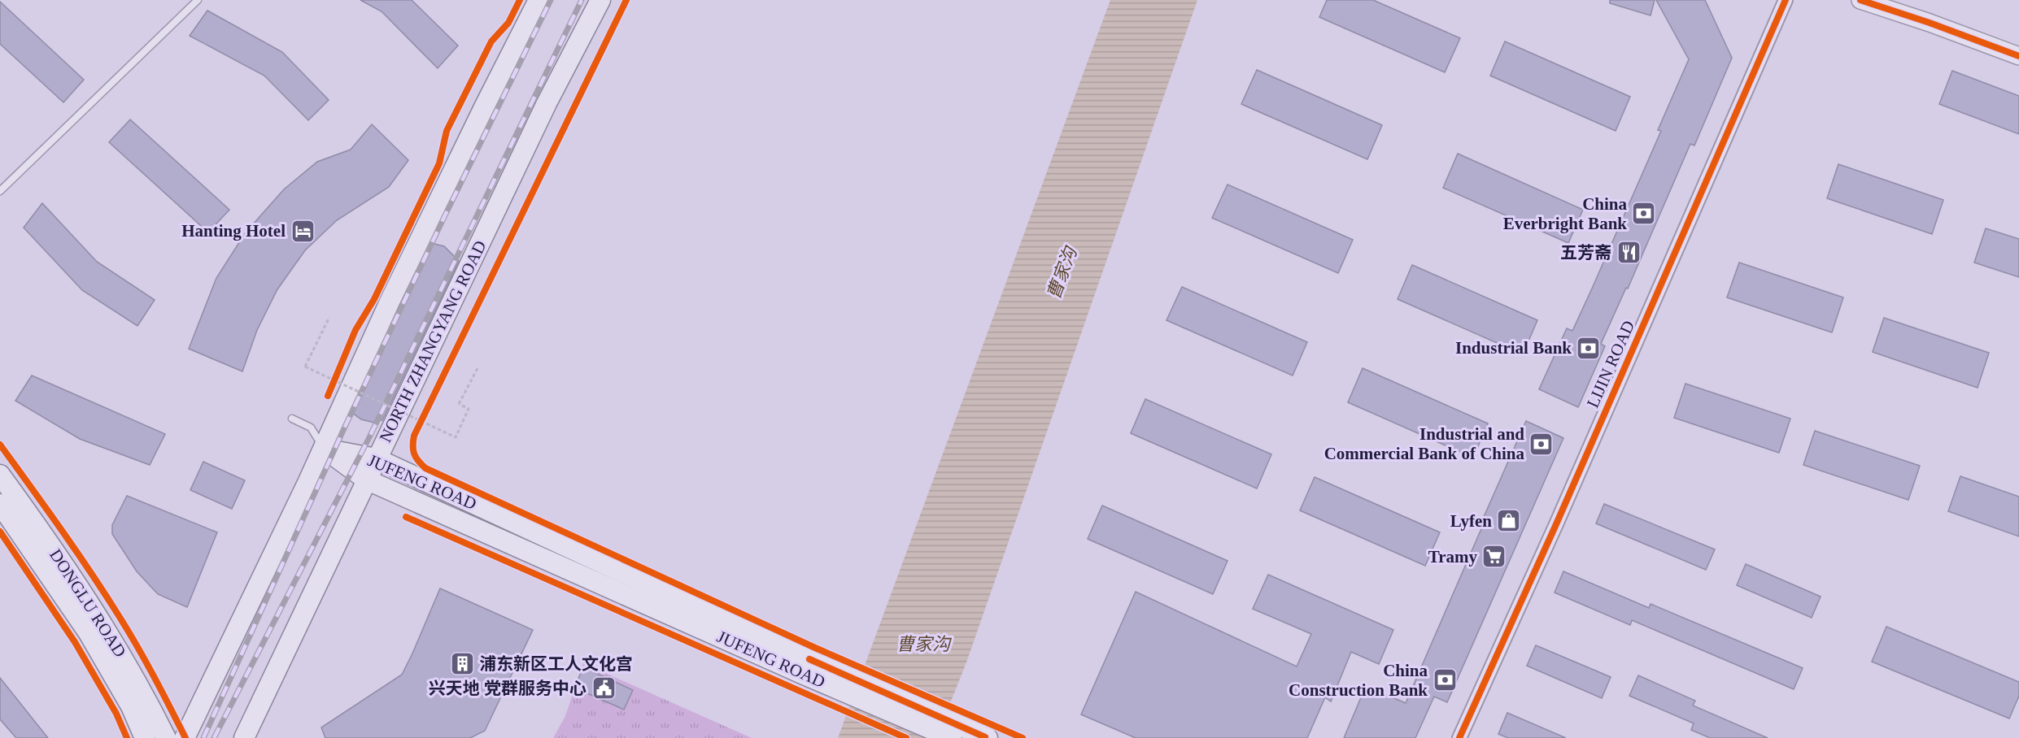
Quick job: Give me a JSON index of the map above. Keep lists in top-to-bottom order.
{
  "streets": {
    "main road": ["NORTH ZHANGYANG ROAD", "JUFENG ROAD", "DONGLU ROAD"],
    "street": ["LIJIN ROAD"]
  },
  "crossings": [
    ["NORTH ZHANGYANG ROAD", "JUFENG ROAD"]
  ],
  "water": ["曹家沟"],
  "places": {
    "bank": [
      "China Everbright Bank",
      "Industrial Bank",
      "Industrial and Commercial Bank of China",
      "China Construction Bank"
    ],
    "hotel": ["Hanting Hotel"],
    "restaurant": ["五芳斋"],
    "shop": ["Lyfen"],
    "supermarket": ["Tramy"],
    "building": ["浦东新区工人文化宫"],
    "public building": ["兴天地 党群服务中心"]
  }
}
